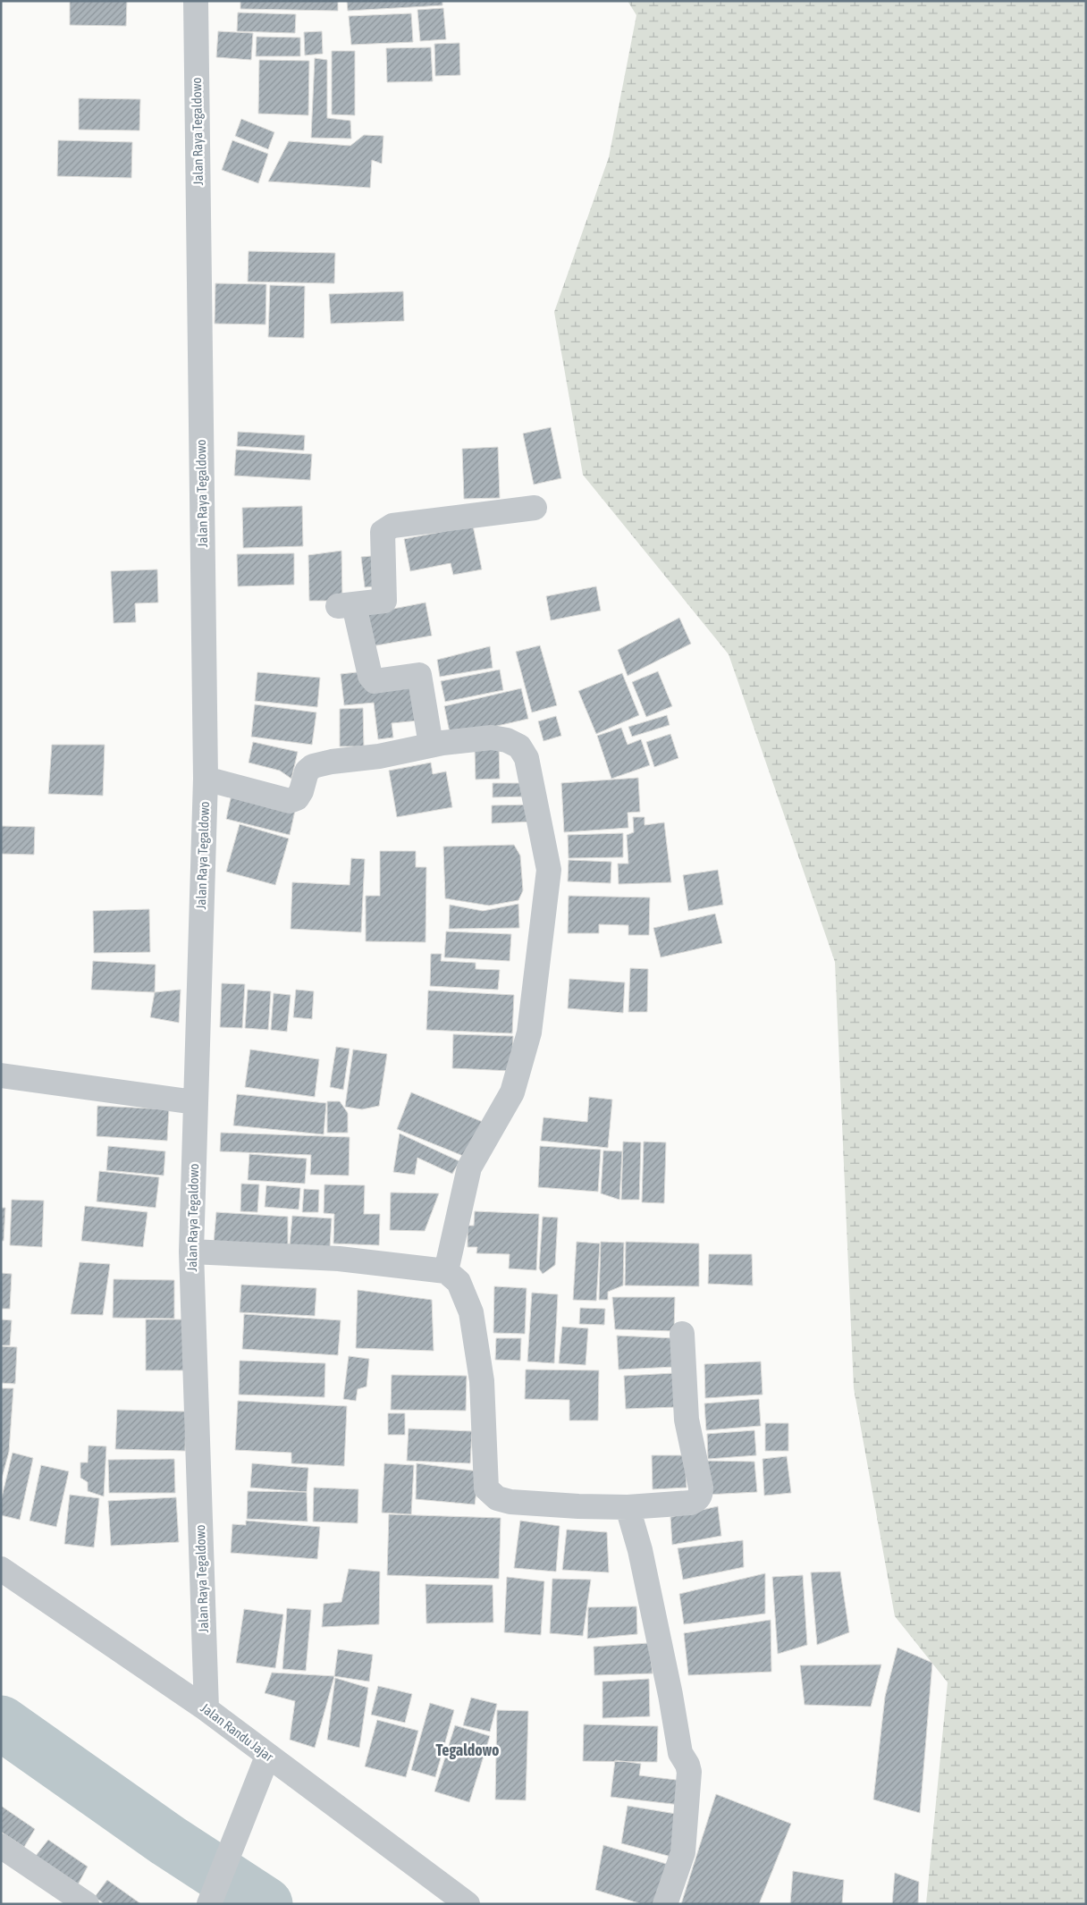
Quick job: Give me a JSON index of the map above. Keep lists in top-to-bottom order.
{
  "streets": {
    "street": ["Jalan Raya Tegaldowo", "Jalan Randu Jajar"]
  },
  "crossings": [
    ["Jalan Raya Tegaldowo", "Jalan Randu Jajar"]
  ],
  "districts": ["Tegaldowo"]
}
